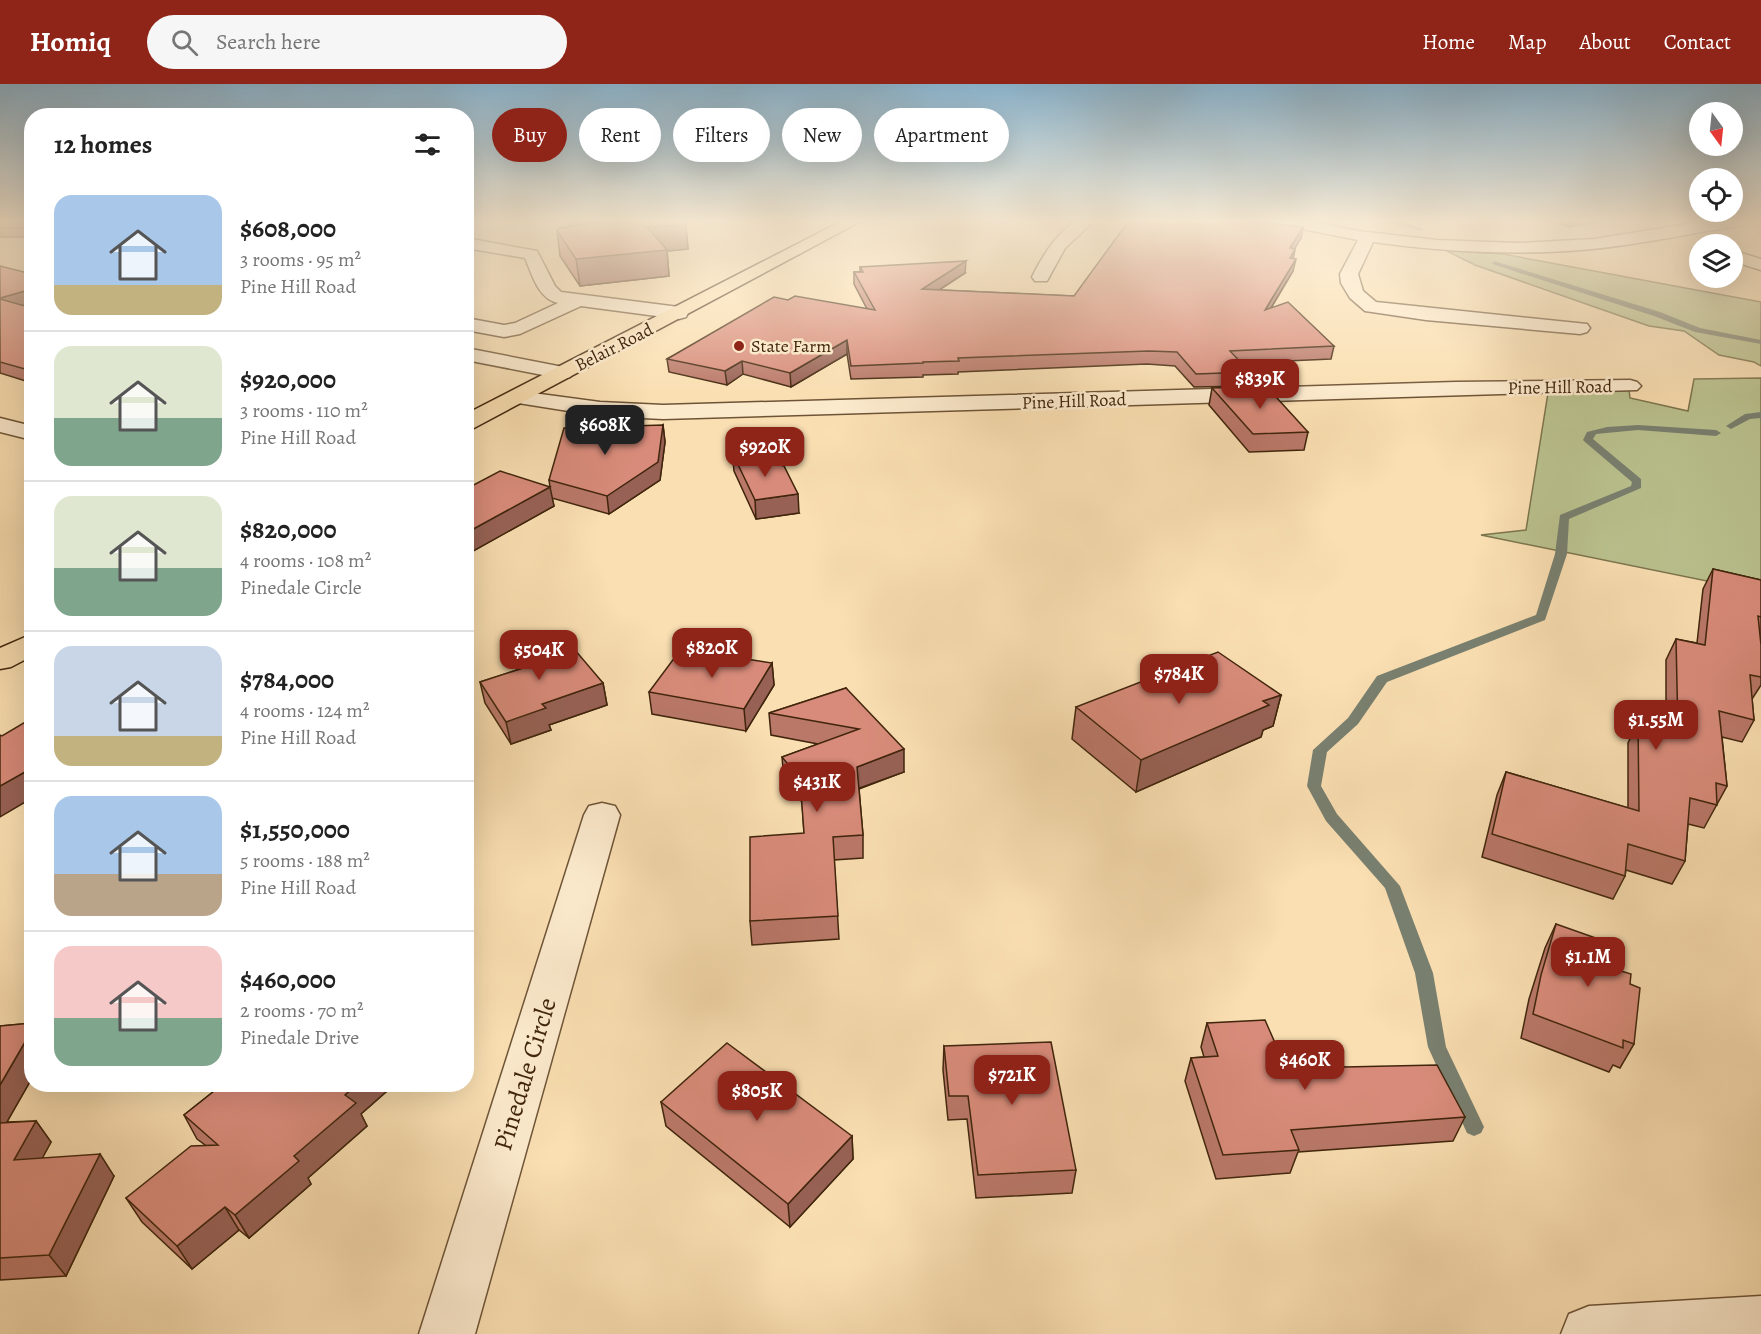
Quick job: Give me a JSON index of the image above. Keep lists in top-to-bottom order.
{
  "streets": {
    "highway": ["Belair Road"],
    "street": ["Pine Hill Road", "Pinedale Circle"]
  },
  "crossings": [
    ["Belair Road", "Pine Hill Road"]
  ],
  "places": ["State Farm"],
  "north": "bottom",
  "page": {
    "header": "Homiq",
    "search": "Search here",
    "nav": [
      "Home",
      "Map",
      "About",
      "Contact"
    ],
    "chip": [
      "Buy",
      "Rent",
      "Filters",
      "New",
      "Apartment"
    ],
    "heading": "12 homes",
    "list": [
      {
        "name": "$608,000",
        "note": "3 rooms · 95 m² · Pine Hill Road"
      },
      {
        "name": "$920,000",
        "note": "3 rooms · 110 m² · Pine Hill Road"
      },
      {
        "name": "$820,000",
        "note": "4 rooms · 108 m² · Pinedale Circle"
      },
      {
        "name": "$784,000",
        "note": "4 rooms · 124 m² · Pine Hill Road"
      },
      {
        "name": "$1,550,000",
        "note": "5 rooms · 188 m² · Pine Hill Road"
      },
      {
        "name": "$460,000",
        "note": "2 rooms · 70 m² · Pinedale Drive"
      }
    ],
    "price": [
      "$839K",
      "$608K",
      "$920K",
      "$820K",
      "$504K",
      "$784K",
      "$1.55M",
      "$431K",
      "$1.1M",
      "$460K",
      "$721K",
      "$805K"
    ]
  }
}
